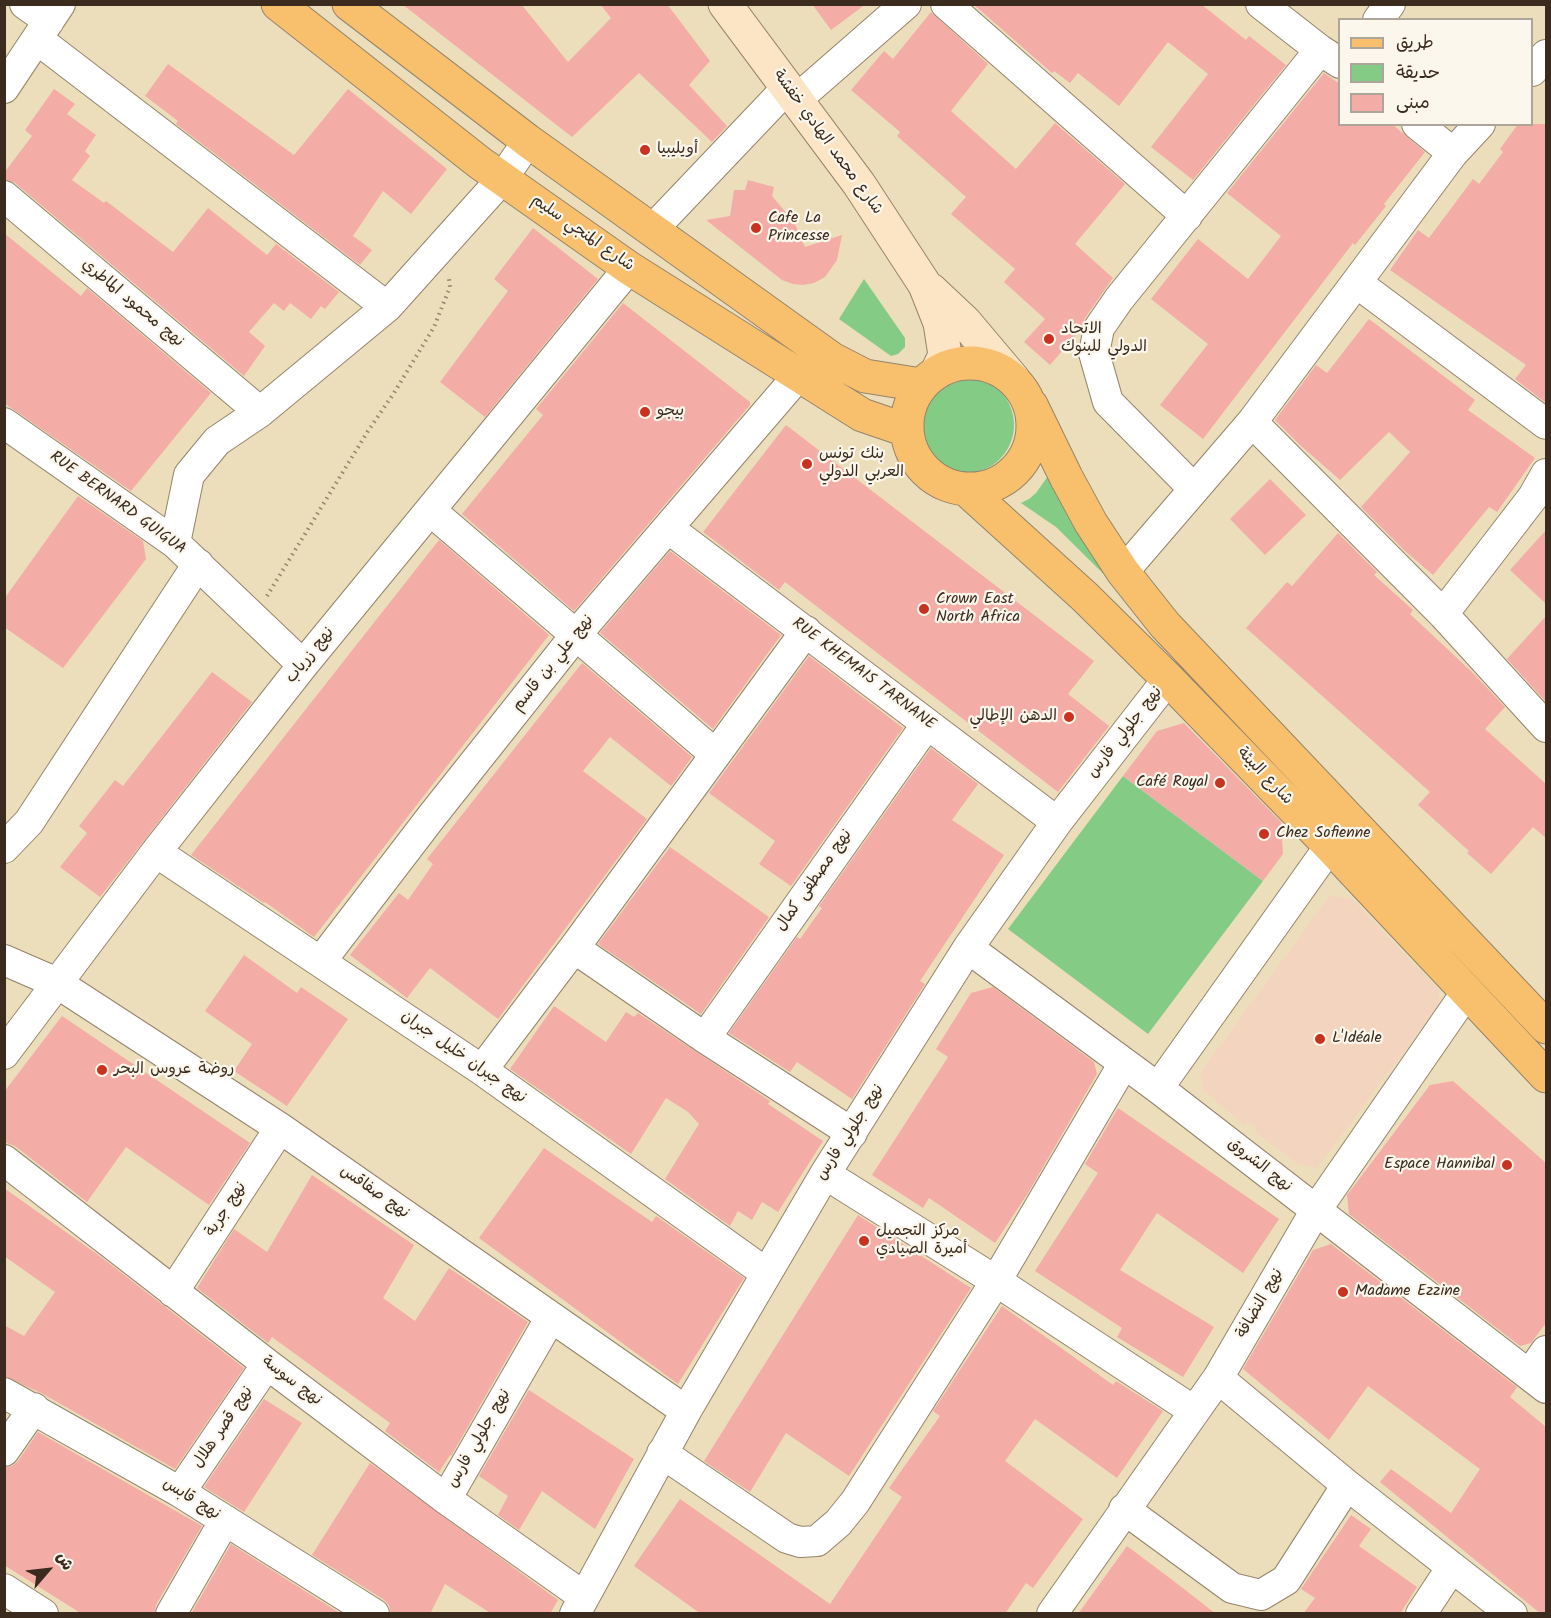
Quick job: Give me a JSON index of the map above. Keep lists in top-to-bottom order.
{
  "streets": {
    "main road": ["شارع محمد الهادي خفشة", "شارع المنجي سليم", "شارع البيئة"],
    "street": [
      "نهج محمود الماطري",
      "RUE BERNARD GUIGUA",
      "نهج زرياب",
      "نهج علي بن قاسم",
      "RUE KHEMAIS TARNANE",
      "نهج جلولي فارس",
      "نهج مصطفى كمال",
      "نهج جبران خليل جبران",
      "نهج الشروق",
      "نهج صفاقس",
      "نهج جربة",
      "نهج النضافة",
      "نهج سوسة",
      "نهج قصر هلال",
      "نهج قابس"
    ]
  },
  "crossings": [
    ["شارع المنجي سليم", "نهج زرياب"],
    ["شارع المنجي سليم", "نهج علي بن قاسم"],
    ["شارع المنجي سليم", "شارع البيئة"],
    ["RUE BERNARD GUIGUA", "نهج زرياب"],
    ["نهج زرياب", "نهج جبران خليل جبران"],
    ["نهج زرياب", "نهج صفاقس"],
    ["نهج علي بن قاسم", "RUE KHEMAIS TARNANE"],
    ["نهج علي بن قاسم", "نهج جبران خليل جبران"],
    ["RUE KHEMAIS TARNANE", "نهج جلولي فارس"],
    ["RUE KHEMAIS TARNANE", "نهج مصطفى كمال"],
    ["نهج جلولي فارس", "شارع البيئة"],
    ["نهج جلولي فارس", "نهج جبران خليل جبران"],
    ["نهج جلولي فارس", "نهج الشروق"],
    ["نهج جلولي فارس", "نهج صفاقس"],
    ["نهج جلولي فارس", "نهج سوسة"],
    ["شارع البيئة", "نهج النضافة"],
    ["نهج الشروق", "نهج النضافة"],
    ["نهج صفاقس", "نهج جربة"],
    ["نهج جربة", "نهج سوسة"],
    ["نهج سوسة", "نهج قصر هلال"],
    ["نهج قصر هلال", "نهج قابس"]
  ],
  "places": [
    "أويليبيا",
    "Cafe La Princesse",
    "الاتحاد الدولي للبنوك",
    "بيجو",
    "بنك تونس العربي الدولي",
    "Crown East North Africa",
    "الدهن الإطالي",
    "Café Royal",
    "Chez Sofienne",
    "L'Idéale",
    "روضة عروس البحر",
    "Espace Hannibal",
    "مركز التجميل أميرة الصيادي",
    "Madame Ezzine"
  ],
  "legend": ["طريق", "حديقة", "مبنى"],
  "north": "top right"
}
